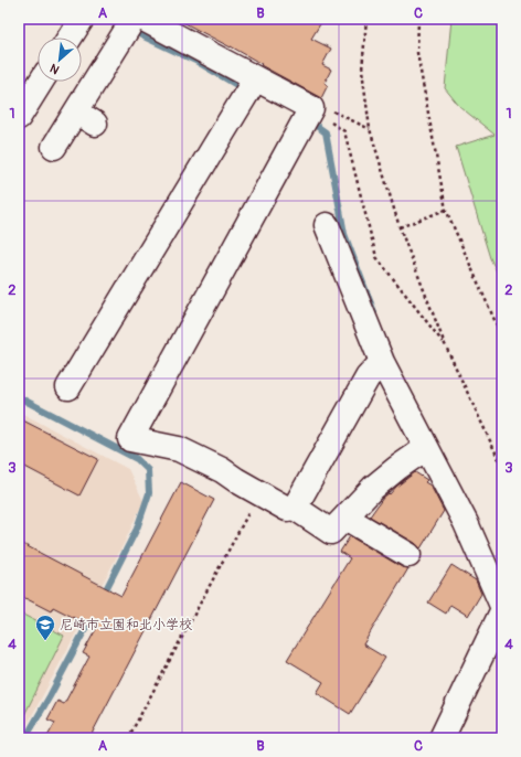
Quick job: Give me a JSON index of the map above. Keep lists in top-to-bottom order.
{
  "places": {
    "school or university": ["尼崎市立園和北小学校"]
  },
  "north": "bottom left",
  "grid": {
    "columns": ["A", "B", "C"],
    "rows": [
      "1",
      "2",
      "3",
      "4"
    ]
  }
}
